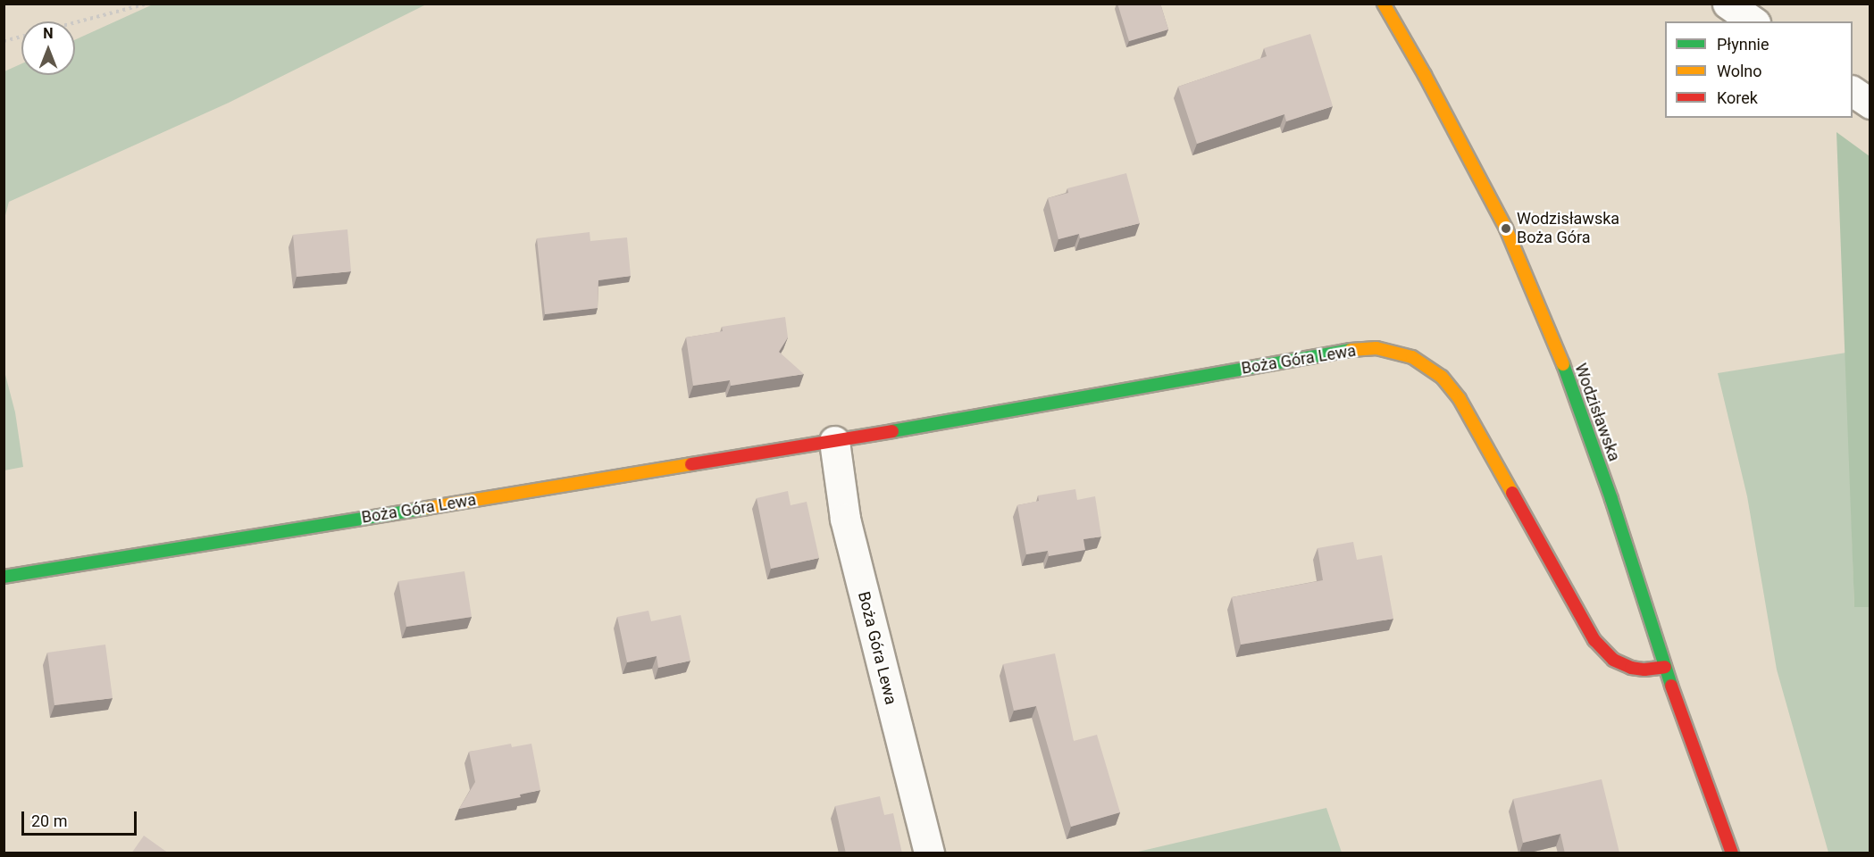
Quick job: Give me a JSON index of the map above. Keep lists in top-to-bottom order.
{
  "streets": {
    "street": ["Boża Góra Lewa", "Wodzisławska"]
  },
  "crossings": [
    ["Boża Góra Lewa", "Wodzisławska"]
  ],
  "places": ["Wodzisławska Boża Góra"],
  "legend": ["Płynnie", "Wolno", "Korek"],
  "scale_bar": "20 m",
  "north": "top"
}
